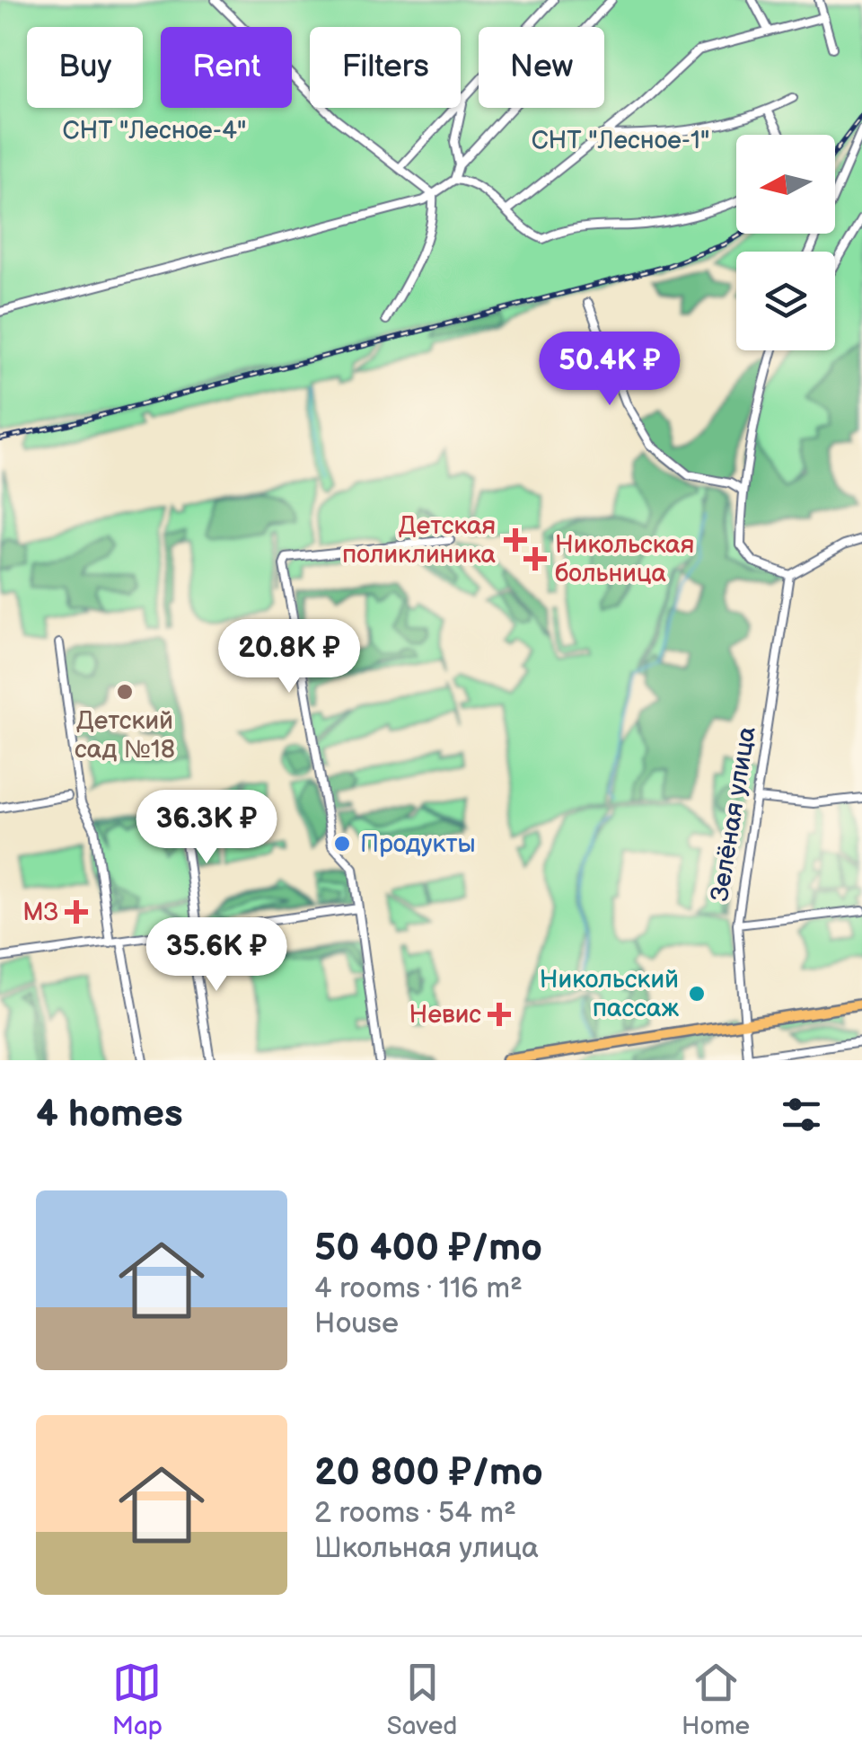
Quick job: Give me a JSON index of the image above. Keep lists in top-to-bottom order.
{
  "streets": {
    "street": ["Зелёная улица"]
  },
  "parks": ["СНТ \"Лесное-4\"", "СНТ \"Лесное-1\""],
  "places": {
    "health": [
      "Детская поликлиника",
      "Никольская больница",
      "МЗ",
      "Невис"
    ],
    "other": ["Детский сад №18", "Продукты", "Никольский пассаж"]
  },
  "north": "left",
  "page": {
    "chip": [
      "Buy",
      "Rent",
      "Filters",
      "New"
    ],
    "price": [
      "50.4K ₽",
      "20.8K ₽",
      "36.3K ₽",
      "35.6K ₽"
    ],
    "heading": "4 homes",
    "list": [
      {
        "name": "50 400 ₽/mo",
        "note": "4 rooms · 116 m² · House"
      },
      {
        "name": "20 800 ₽/mo",
        "note": "2 rooms · 54 m² · Школьная улица"
      }
    ],
    "tabs": ["Map", "Saved", "Home"]
  }
}
